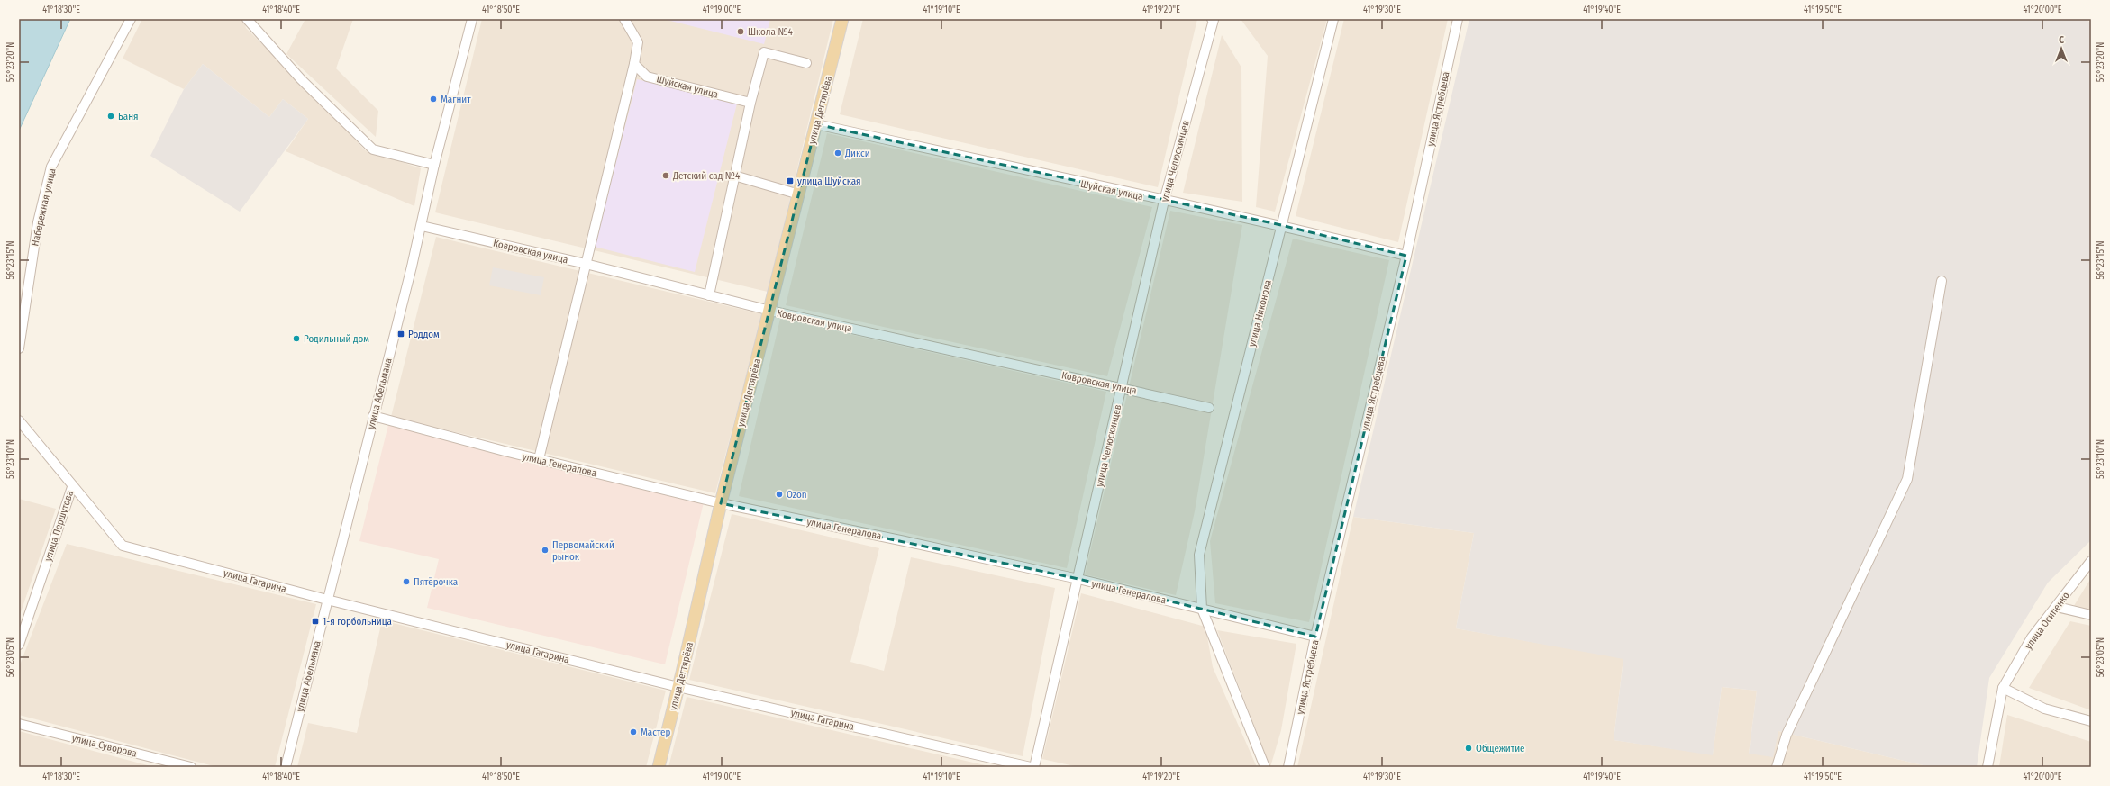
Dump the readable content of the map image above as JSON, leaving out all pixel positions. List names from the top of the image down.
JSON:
{
  "streets": {
    "main road": ["улица Дегтярёва"],
    "street": [
      "Шуйская улица",
      "улица Ястребцева",
      "улица Челюскинцев",
      "Набережная улица",
      "Ковровская улица",
      "улица Никонова",
      "улица Абельмана",
      "улица Генералова",
      "улица Першутова",
      "улица Гагарина",
      "улица Осипенко",
      "улица Суворова"
    ]
  },
  "crossings": [
    ["Шуйская улица", "улица Ястребцева"],
    ["Шуйская улица", "улица Дегтярёва"],
    ["Шуйская улица", "улица Челюскинцев"],
    ["Шуйская улица", "улица Никонова"],
    ["улица Ястребцева", "улица Генералова"],
    ["улица Дегтярёва", "Ковровская улица"],
    ["улица Дегтярёва", "улица Генералова"],
    ["улица Дегтярёва", "улица Гагарина"],
    ["улица Челюскинцев", "Ковровская улица"],
    ["улица Челюскинцев", "улица Генералова"],
    ["Ковровская улица", "улица Абельмана"],
    ["улица Никонова", "улица Генералова"],
    ["улица Абельмана", "улица Генералова"],
    ["улица Абельмана", "улица Гагарина"],
    ["улица Першутова", "улица Гагарина"]
  ],
  "places": {
    "other": [
      "Школа №4",
      "Магнит",
      "Баня",
      "Дикси",
      "Детский сад №4",
      "Родильный дом",
      "Ozon",
      "Первомайский рынок",
      "Пятёрочка",
      "Мастер",
      "Общежитие"
    ],
    "transit": ["улица Шуйская", "Роддом", "1-я горбольница"]
  },
  "north": "top",
  "coordinates": [
    "41°18'30\"E",
    "41°18'40\"E",
    "41°18'50\"E",
    "41°19'00\"E",
    "41°19'10\"E",
    "41°19'20\"E",
    "41°19'30\"E",
    "41°19'40\"E",
    "41°19'50\"E",
    "41°20'00\"E",
    "56°23'20\"N",
    "56°23'15\"N",
    "56°23'10\"N",
    "56°23'05\"N"
  ]
}
